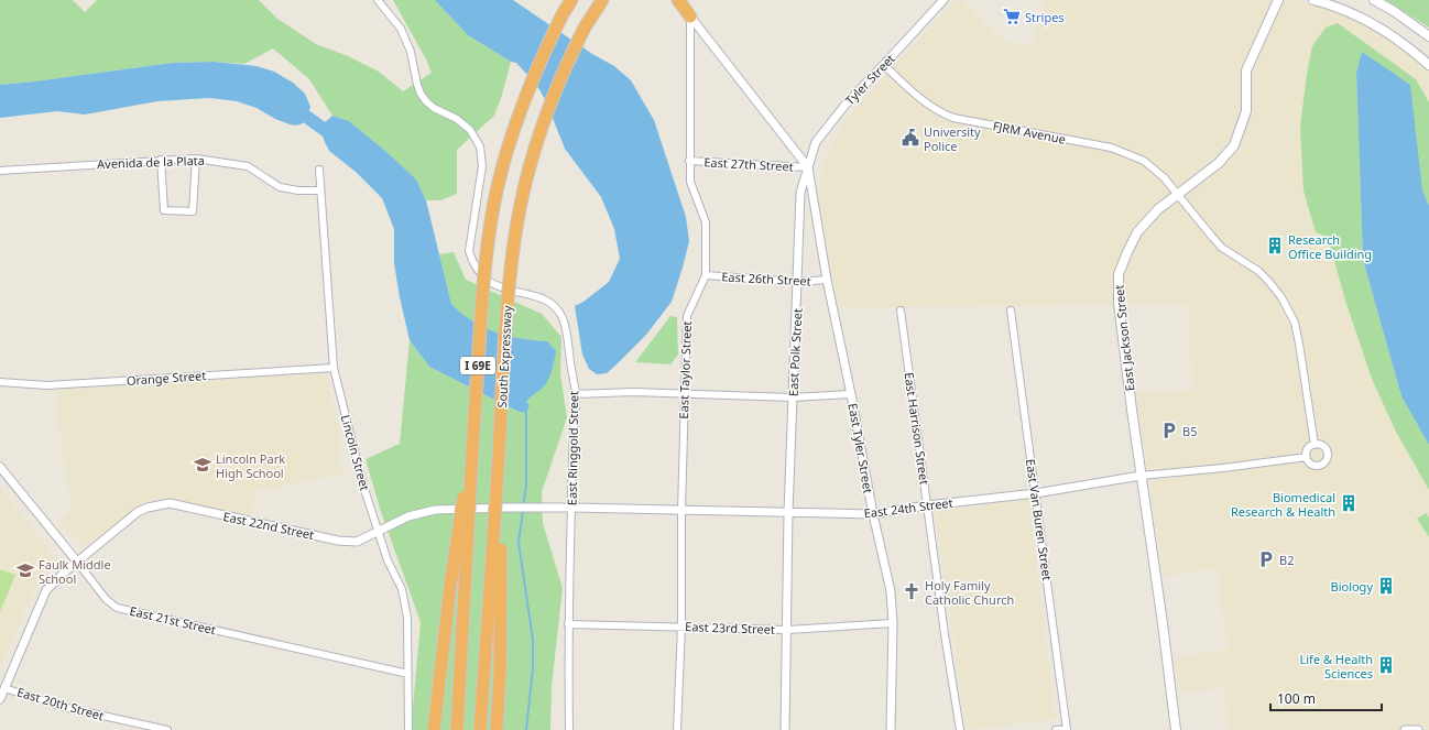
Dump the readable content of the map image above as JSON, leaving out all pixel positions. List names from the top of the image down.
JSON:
{
  "streets": {
    "highway": ["South Expressway", "I 69E"],
    "main road": ["East Jackson Street"],
    "street": [
      "Tyler Street",
      "FJRM Avenue",
      "Avenida de la Plata",
      "East 27th Street",
      "East 26th Street",
      "East Polk Street",
      "East Taylor Street",
      "Orange Street",
      "East Harrison Street",
      "East Ringgold Street",
      "East Tyler Street",
      "Lincoln Street",
      "East 24th Street",
      "East Van Buren Street",
      "East 22nd Street",
      "East 21st Street",
      "East 23rd Street",
      "East 20th Street"
    ]
  },
  "crossings": [
    ["Tyler Street", "FJRM Avenue"],
    ["Tyler Street", "East 27th Street"],
    ["Tyler Street", "East Polk Street"],
    ["Tyler Street", "East Tyler Street"],
    ["FJRM Avenue", "East Jackson Street"],
    ["FJRM Avenue", "East 24th Street"],
    ["Avenida de la Plata", "Lincoln Street"],
    ["East 27th Street", "East Polk Street"],
    ["East 27th Street", "East Taylor Street"],
    ["East 27th Street", "East Tyler Street"],
    ["East 26th Street", "East Polk Street"],
    ["East 26th Street", "East Taylor Street"],
    ["East 26th Street", "East Tyler Street"],
    ["East Jackson Street", "East 24th Street"],
    ["East Polk Street", "East Tyler Street"],
    ["East Polk Street", "East 24th Street"],
    ["East Polk Street", "East 23rd Street"],
    ["East Taylor Street", "East 24th Street"],
    ["East Taylor Street", "East 23rd Street"],
    ["Orange Street", "Lincoln Street"],
    ["East Harrison Street", "East 24th Street"],
    ["East Ringgold Street", "East 24th Street"],
    ["East Ringgold Street", "East 23rd Street"],
    ["East Tyler Street", "East 24th Street"],
    ["East Tyler Street", "East 23rd Street"],
    ["Lincoln Street", "East 22nd Street"],
    ["Lincoln Street", "East 21st Street"],
    ["East 24th Street", "East Van Buren Street"],
    ["East 24th Street", "East 22nd Street"],
    ["East 22nd Street", "East 21st Street"],
    ["East 22nd Street", "East 20th Street"]
  ],
  "places": {
    "supermarket": ["Stripes"],
    "public building": ["University Police"],
    "building": [
      "Research Office Building",
      "Biomedical Research & Health",
      "Biology",
      "Life & Health Sciences"
    ],
    "parking": ["B5", "B2"],
    "school or university": ["Lincoln Park High School", "Faulk Middle School"],
    "church": ["Holy Family Catholic Church"]
  },
  "scale_bar": "100 m"
}
